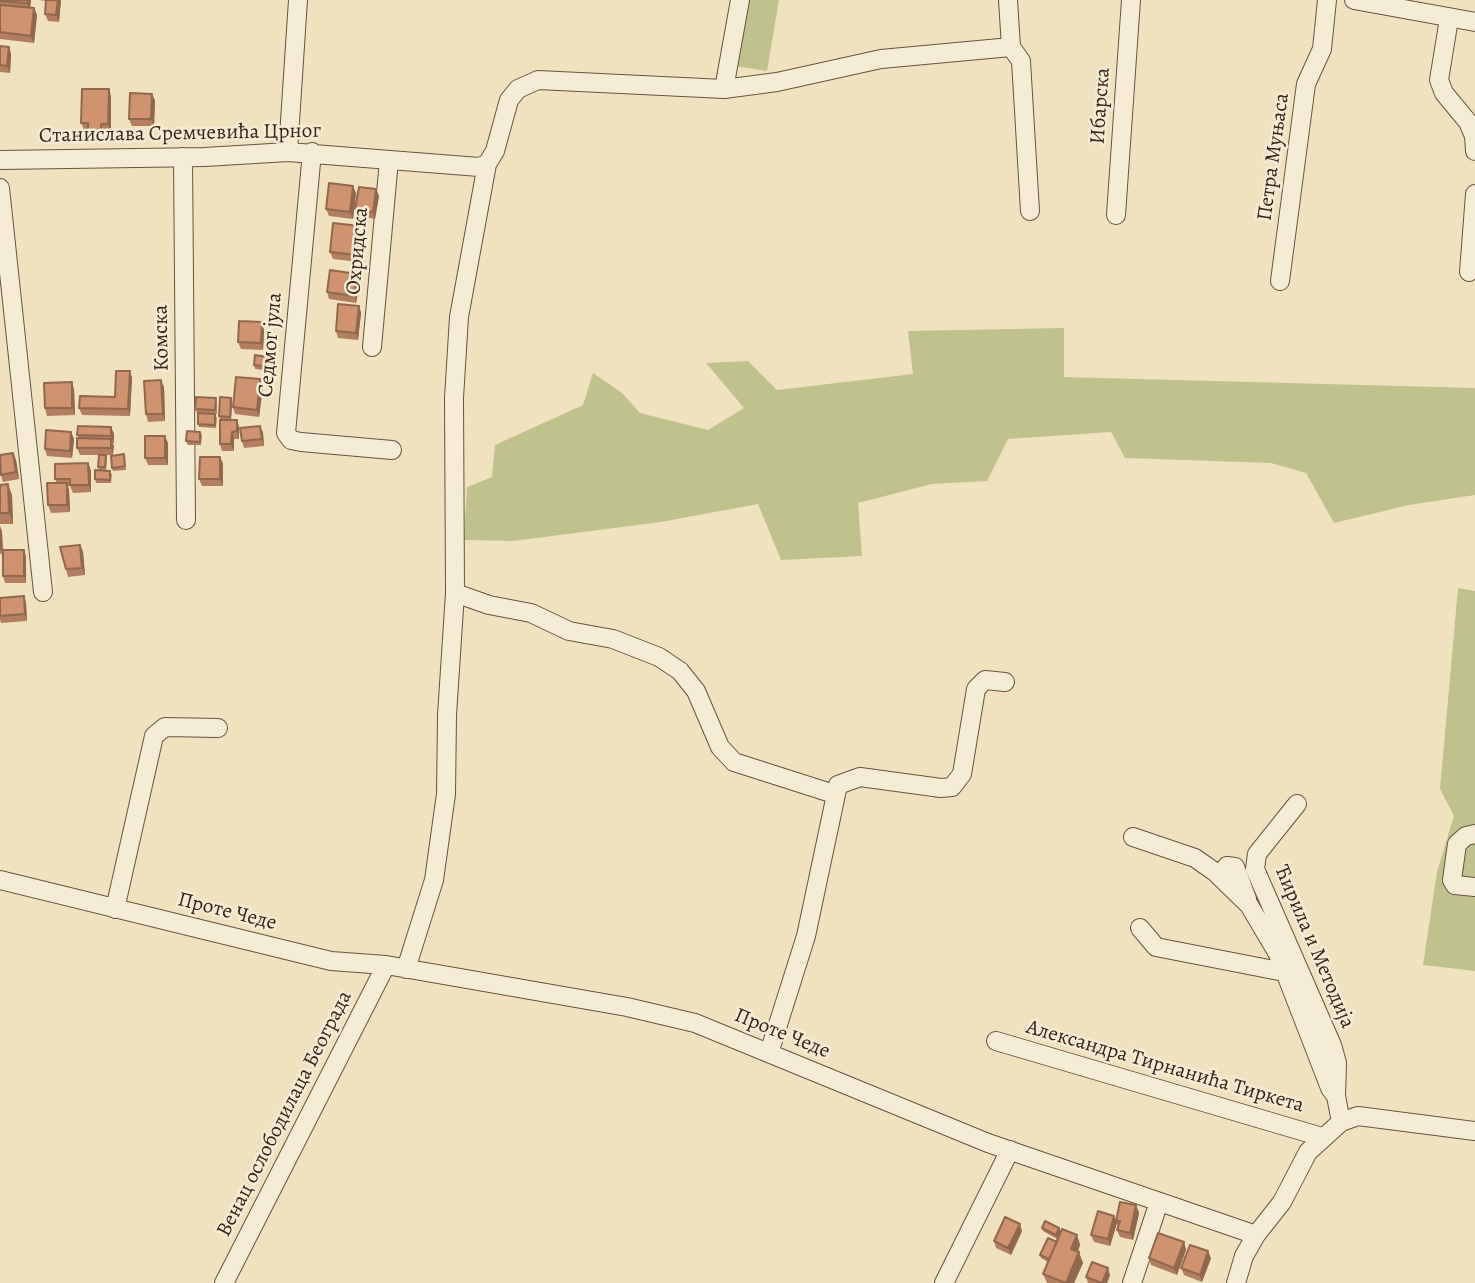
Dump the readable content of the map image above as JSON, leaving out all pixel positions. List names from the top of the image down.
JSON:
{
  "streets": {
    "street": [
      "Ибарска",
      "Станислава Сремчевића Црног",
      "Петра Муњаса",
      "Охридска",
      "Комска",
      "Седмог јула",
      "Проте Чеде",
      "Ћирила и Методија",
      "Александра Тирнанића Тиркета",
      "Венац ослободилаца Београда"
    ]
  },
  "crossings": [
    ["Станислава Сремчевића Црног", "Охридска"],
    ["Станислава Сремчевића Црног", "Комска"],
    ["Станислава Сремчевића Црног", "Седмог јула"],
    ["Проте Чеде", "Венац ослободилаца Београда"]
  ]
}
